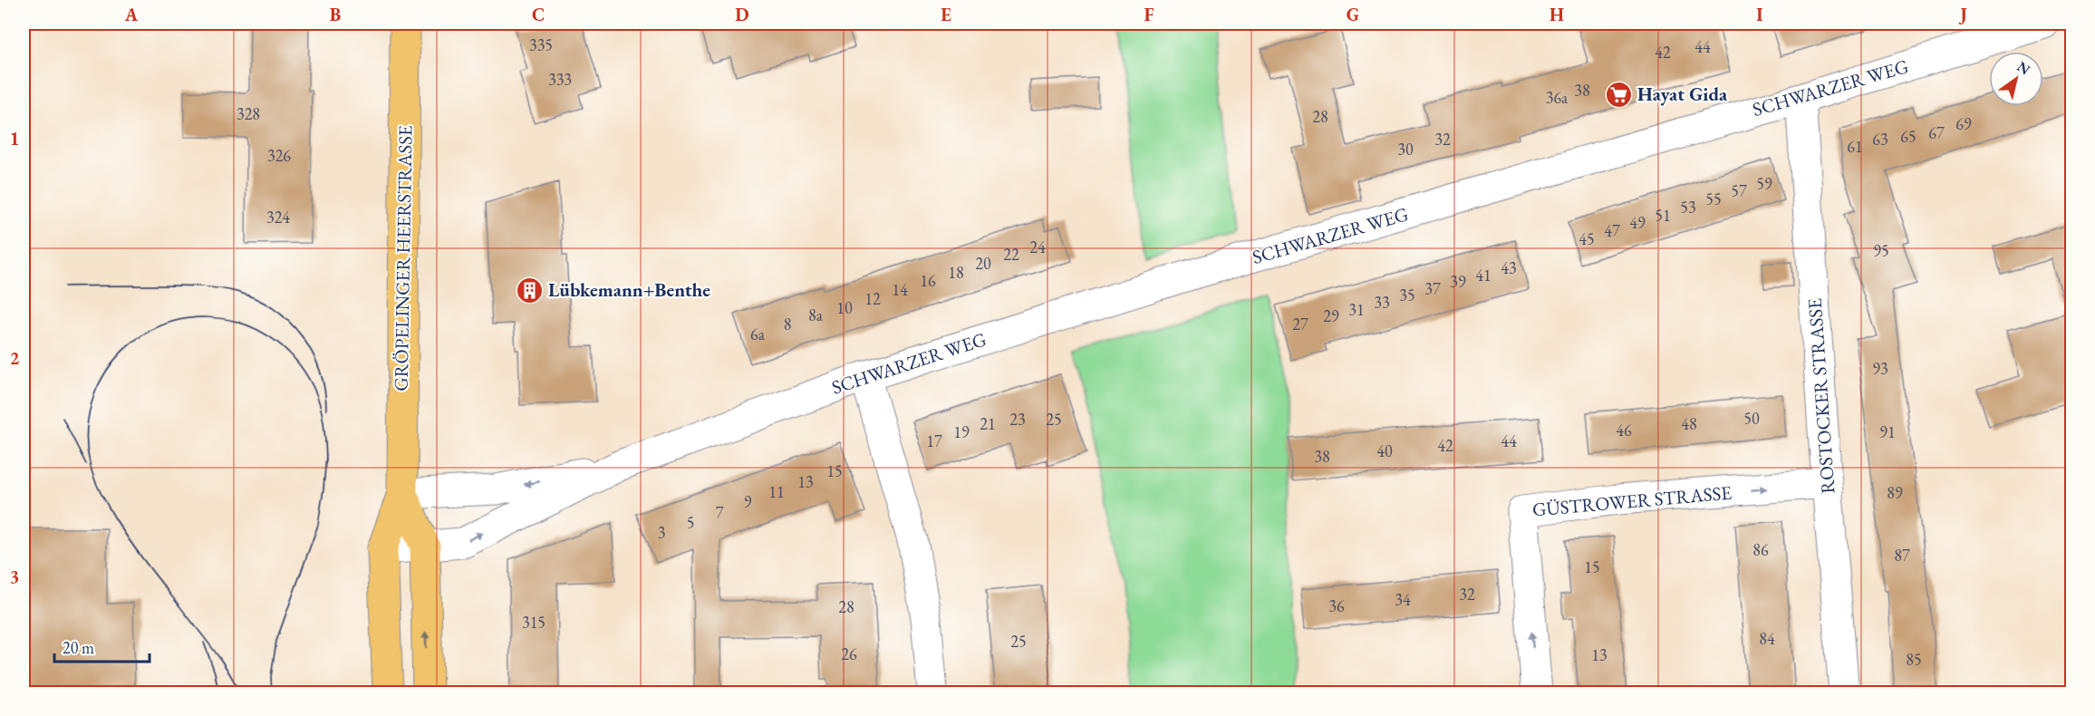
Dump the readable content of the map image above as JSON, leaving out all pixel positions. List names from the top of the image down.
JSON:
{
  "streets": {
    "main road": ["GRÖPELINGER HEERSTRASSE"],
    "street": ["SCHWARZER WEG", "ROSTOCKER STRASSE", "GÜSTROWER STRASSE"]
  },
  "crossings": [
    ["SCHWARZER WEG", "GRÖPELINGER HEERSTRASSE"],
    ["SCHWARZER WEG", "ROSTOCKER STRASSE"],
    ["ROSTOCKER STRASSE", "GÜSTROWER STRASSE"]
  ],
  "places": {
    "supermarket": ["Hayat Gida"],
    "building": ["Lübkemann+Benthe"]
  },
  "house_numbers": [
    "335",
    "44",
    "42",
    "333",
    "38",
    "36a",
    "328",
    "28",
    "69",
    "67",
    "65",
    "32",
    "63",
    "61",
    "30",
    "326",
    "59",
    "57",
    "55",
    "53",
    "51",
    "324",
    "49",
    "47",
    "45",
    "24",
    "95",
    "22",
    "20",
    "43",
    "18",
    "41",
    "16",
    "39",
    "37",
    "14",
    "35",
    "12",
    "33",
    "10",
    "31",
    "8a",
    "29",
    "8",
    "27",
    "6a",
    "93",
    "50",
    "23",
    "25",
    "21",
    "48",
    "46",
    "19",
    "91",
    "17",
    "44",
    "42",
    "40",
    "38",
    "15",
    "13",
    "11",
    "89",
    "9",
    "7",
    "5",
    "3",
    "86",
    "87",
    "15",
    "32",
    "34",
    "36",
    "28",
    "315",
    "84",
    "25",
    "26",
    "13",
    "85"
  ],
  "scale_bar": "20 m",
  "north": "top right",
  "grid": {
    "columns": [
      "A",
      "B",
      "C",
      "D",
      "E",
      "F",
      "G",
      "H",
      "I",
      "J"
    ],
    "rows": ["1", "2", "3"]
  }
}
